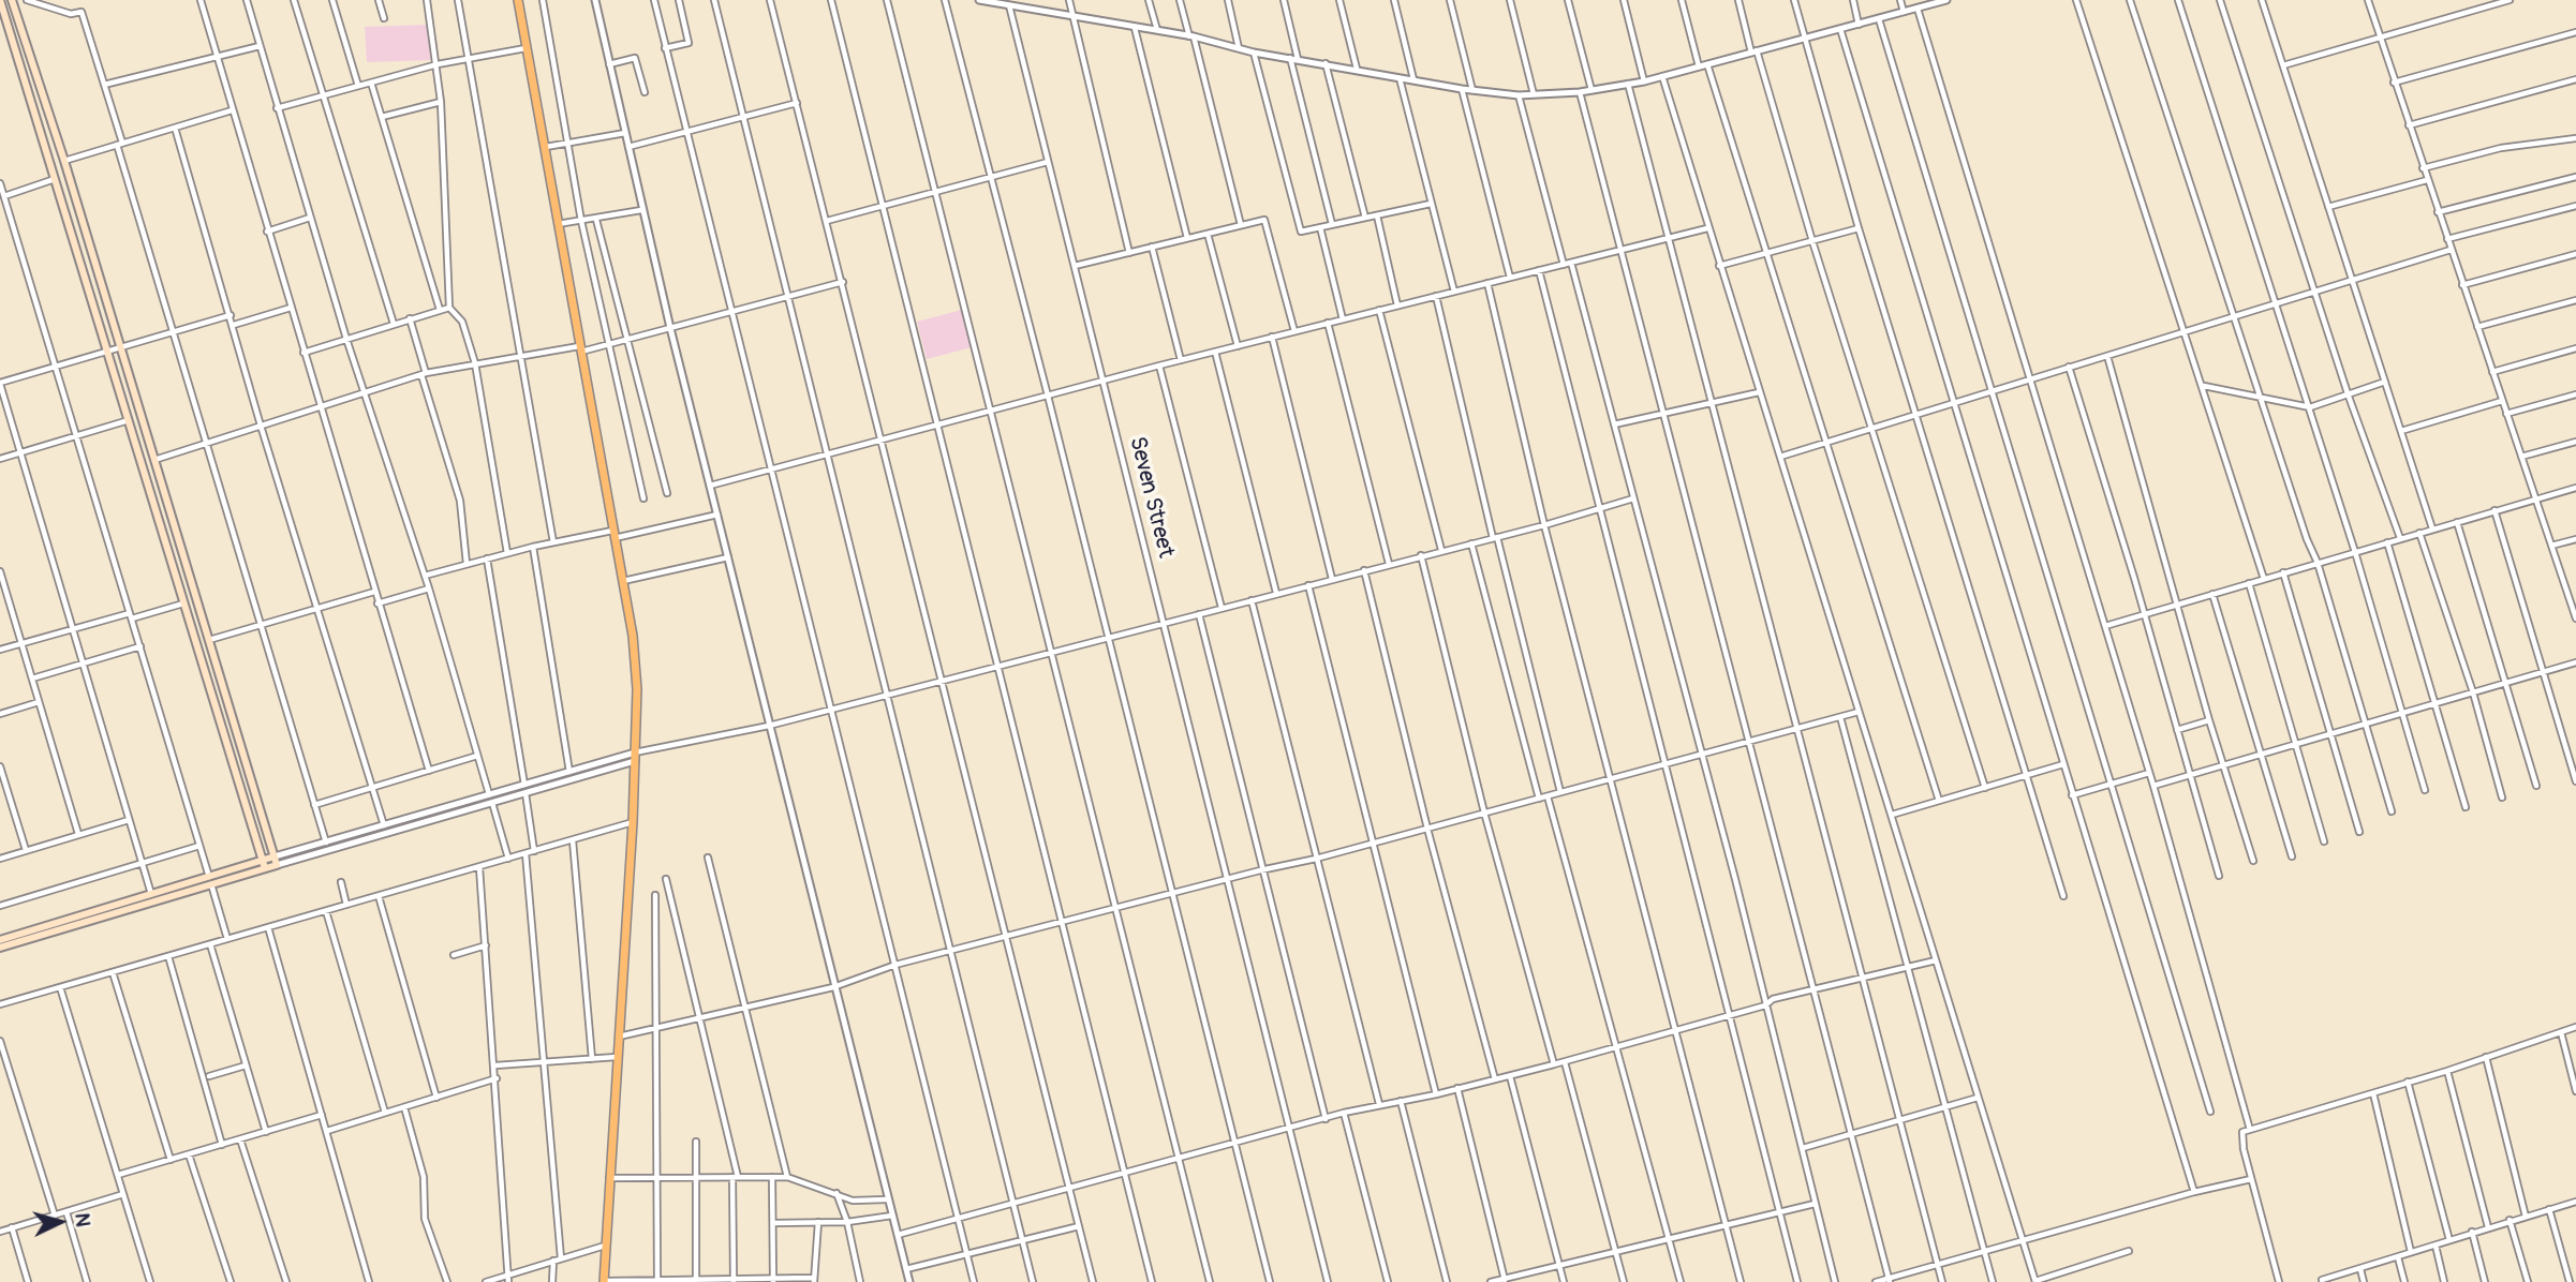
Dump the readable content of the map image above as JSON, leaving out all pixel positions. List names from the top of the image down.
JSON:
{
  "streets": {
    "street": ["Seven Street"]
  },
  "north": "right"
}
